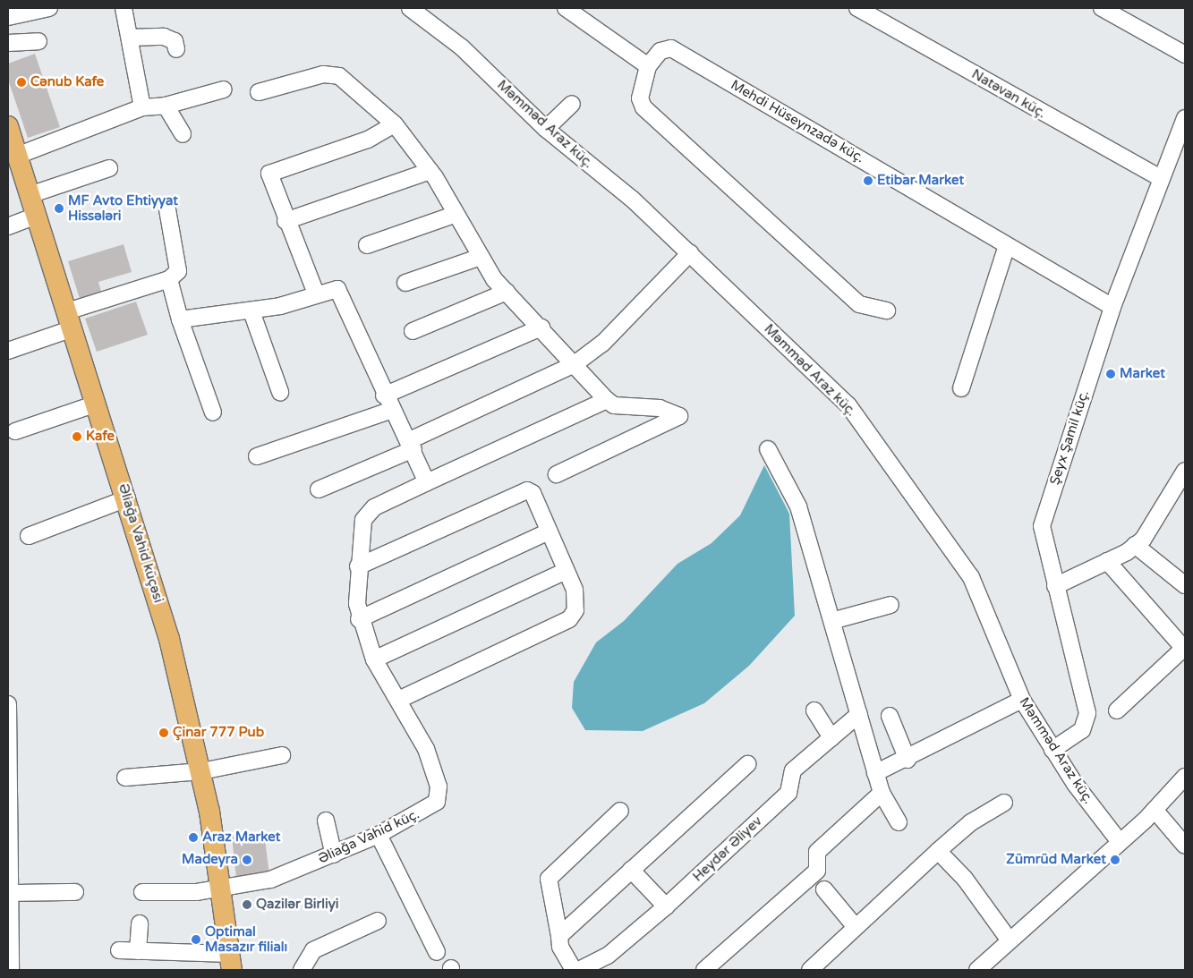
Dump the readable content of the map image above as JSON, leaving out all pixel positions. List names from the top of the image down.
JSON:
{
  "streets": {
    "main road": ["Əliağa Vahid küçəsi"],
    "street": [
      "Natəvan küç.",
      "Mehdi Hüseynzadə küç.",
      "Məmməd Araz küç.",
      "Şeyx Şamil küç.",
      "Əliağa Vahid küç.",
      "Heydər Əliyev"
    ]
  },
  "crossings": [
    ["Natəvan küç.", "Şeyx Şamil küç."],
    ["Mehdi Hüseynzadə küç.", "Şeyx Şamil küç."],
    ["Məmməd Araz küç.", "Şeyx Şamil küç."],
    ["Əliağa Vahid küçəsi", "Əliağa Vahid küç."]
  ],
  "places": [
    "Cənub Kafe",
    "Etibar Market",
    "MF Avto Ehtiyyat Hissələri",
    "Market",
    "Kafe",
    "Çinar 777 Pub",
    "Araz Market",
    "Madeyra",
    "Zümrüd Market",
    "Qazilər Birliyi",
    "Optimal Masazır filialı"
  ]
}
